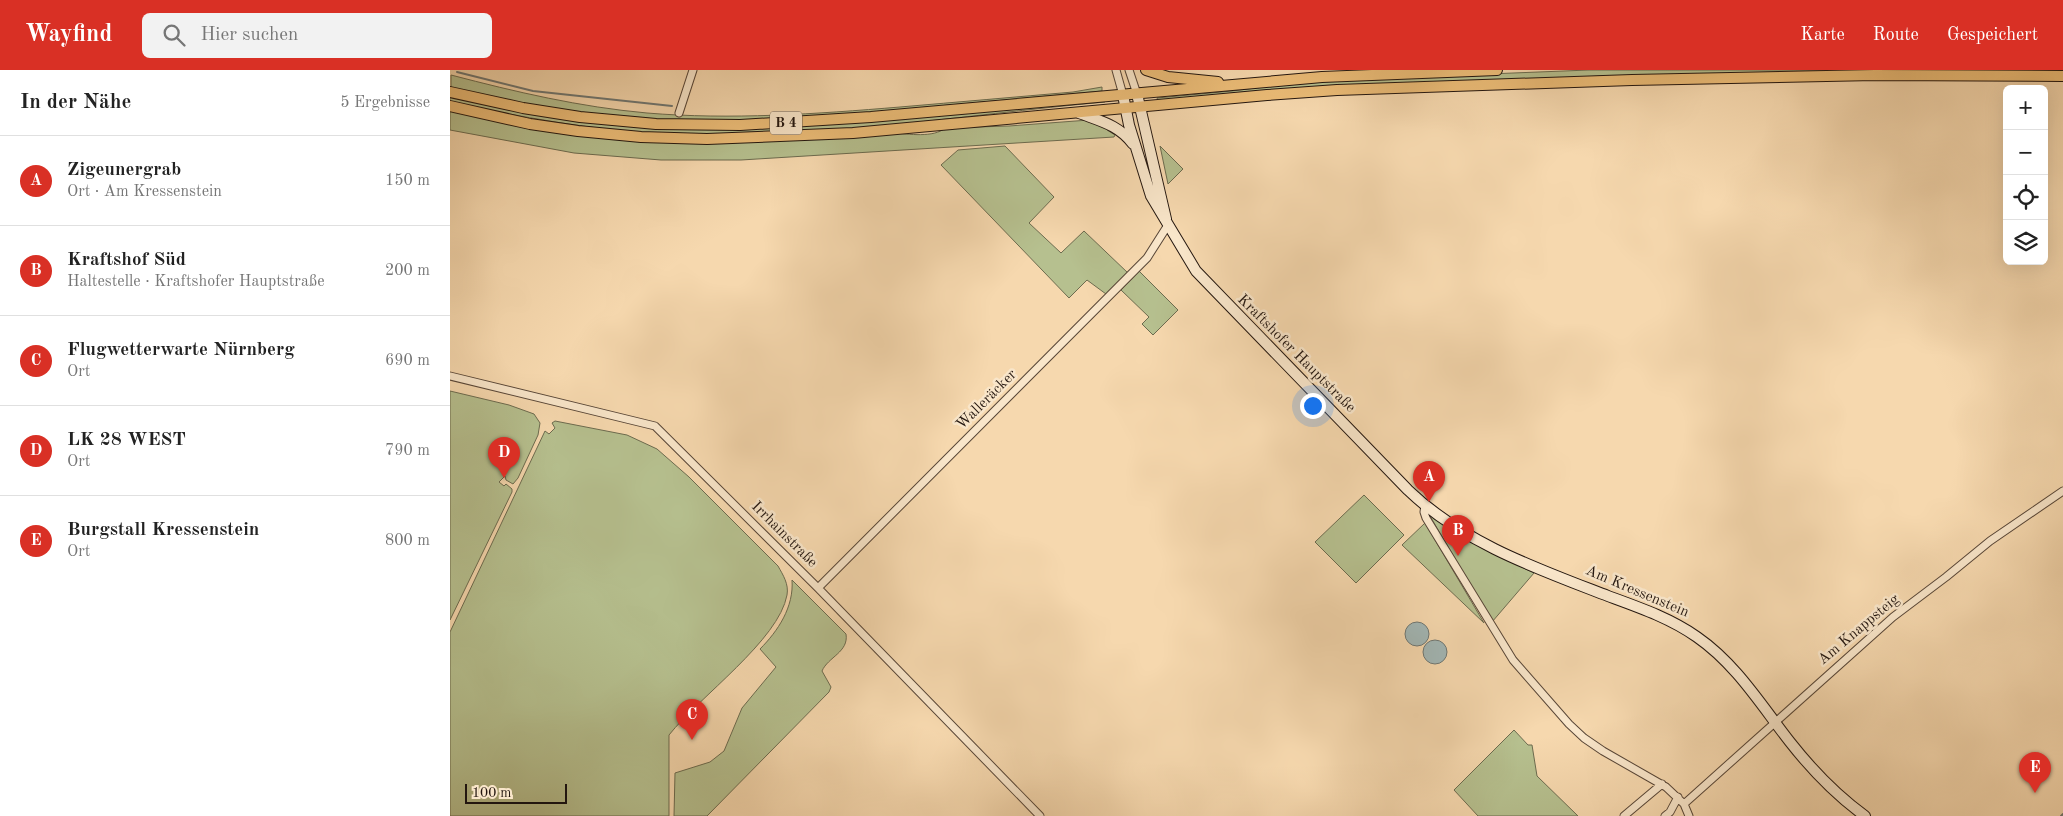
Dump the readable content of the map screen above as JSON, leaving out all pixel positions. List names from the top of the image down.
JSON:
{
  "streets": {
    "main road": ["B 4"],
    "street": [
      "Kraftshofer Hauptstraße",
      "Walleräcker",
      "Irrhainstraße",
      "Am Kressenstein",
      "Am Knappsteig"
    ]
  },
  "crossings": [
    ["B 4", "Kraftshofer Hauptstraße"],
    ["Kraftshofer Hauptstraße", "Walleräcker"],
    ["Kraftshofer Hauptstraße", "Am Kressenstein"],
    ["Walleräcker", "Irrhainstraße"],
    ["Am Kressenstein", "Am Knappsteig"]
  ],
  "scale_bar": "100 m",
  "page": {
    "header": "Wayfind",
    "search": "Hier suchen",
    "nav": ["Karte", "Route", "Gespeichert"],
    "heading": ["In der Nähe", "5 Ergebnisse"],
    "map_buttons": ["+", "−"],
    "list": [
      {
        "mark": "A",
        "name": "Zigeunergrab",
        "note": "Ort · Am Kressenstein",
        "value": "150 m"
      },
      {
        "mark": "B",
        "name": "Kraftshof Süd",
        "note": "Haltestelle · Kraftshofer Hauptstraße",
        "value": "200 m"
      },
      {
        "mark": "C",
        "name": "Flugwetterwarte Nürnberg",
        "note": "Ort",
        "value": "690 m"
      },
      {
        "mark": "D",
        "name": "LK 28 WEST",
        "note": "Ort",
        "value": "790 m"
      },
      {
        "mark": "E",
        "name": "Burgstall Kressenstein",
        "note": "Ort",
        "value": "800 m"
      }
    ],
    "pins": [
      "D",
      "A",
      "B",
      "C",
      "E"
    ],
    "scale": "100 m"
  }
}
